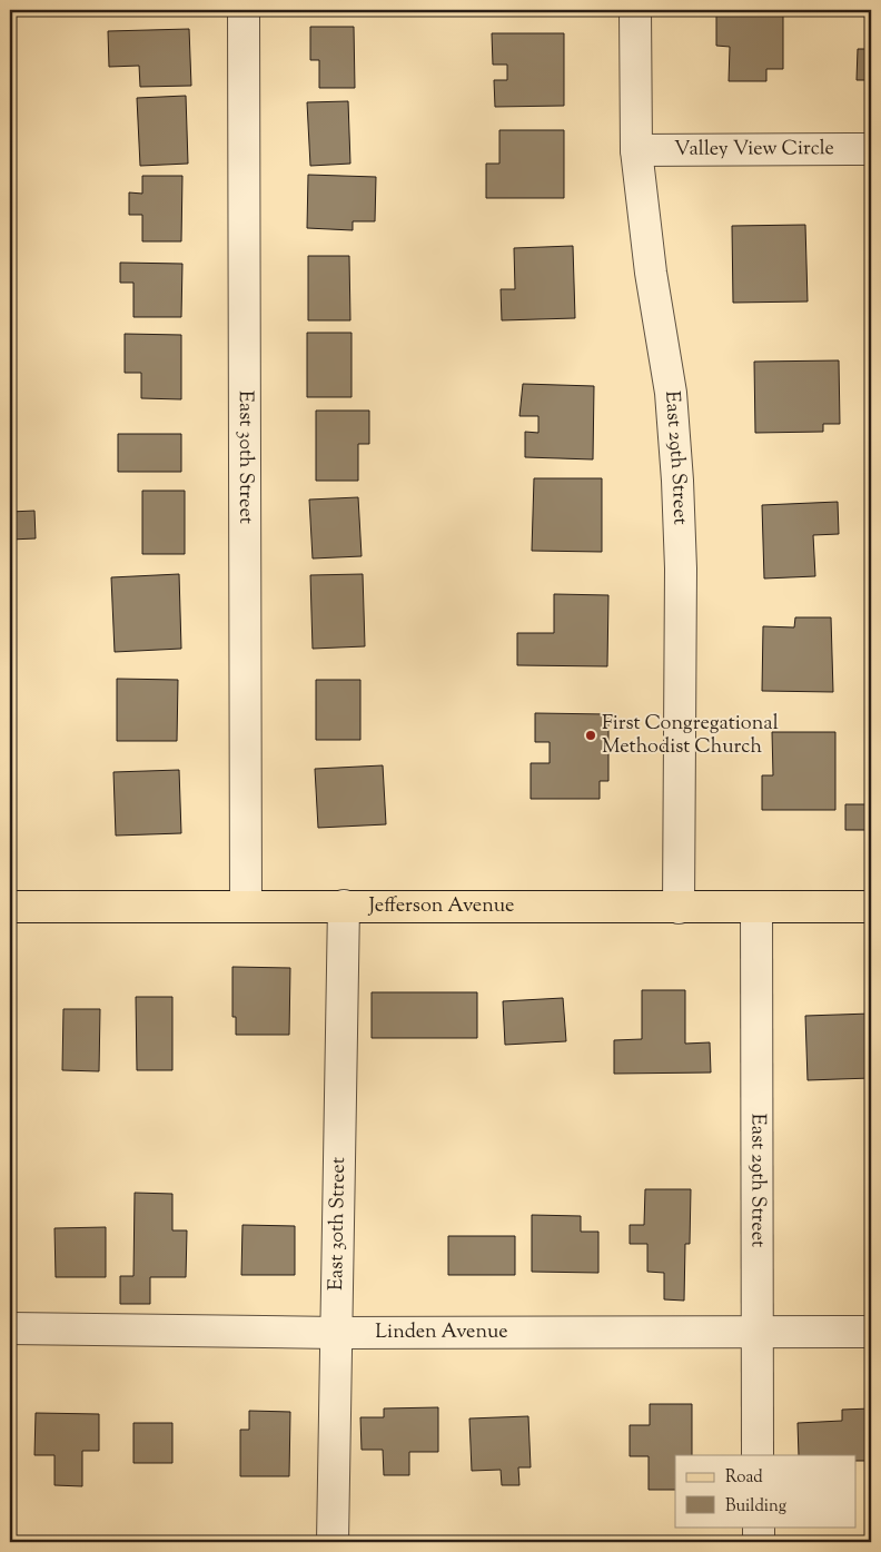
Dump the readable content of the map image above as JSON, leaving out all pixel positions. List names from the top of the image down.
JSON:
{
  "streets": {
    "main road": ["Jefferson Avenue"],
    "street": [
      "Valley View Circle",
      "East 30th Street",
      "East 29th Street",
      "Linden Avenue"
    ]
  },
  "crossings": [
    ["Valley View Circle", "East 29th Street"],
    ["East 30th Street", "Jefferson Avenue"],
    ["East 30th Street", "Linden Avenue"],
    ["East 29th Street", "Jefferson Avenue"],
    ["East 29th Street", "Linden Avenue"]
  ],
  "places": ["First Congregational Methodist Church"],
  "legend": ["Road", "Building"]
}
